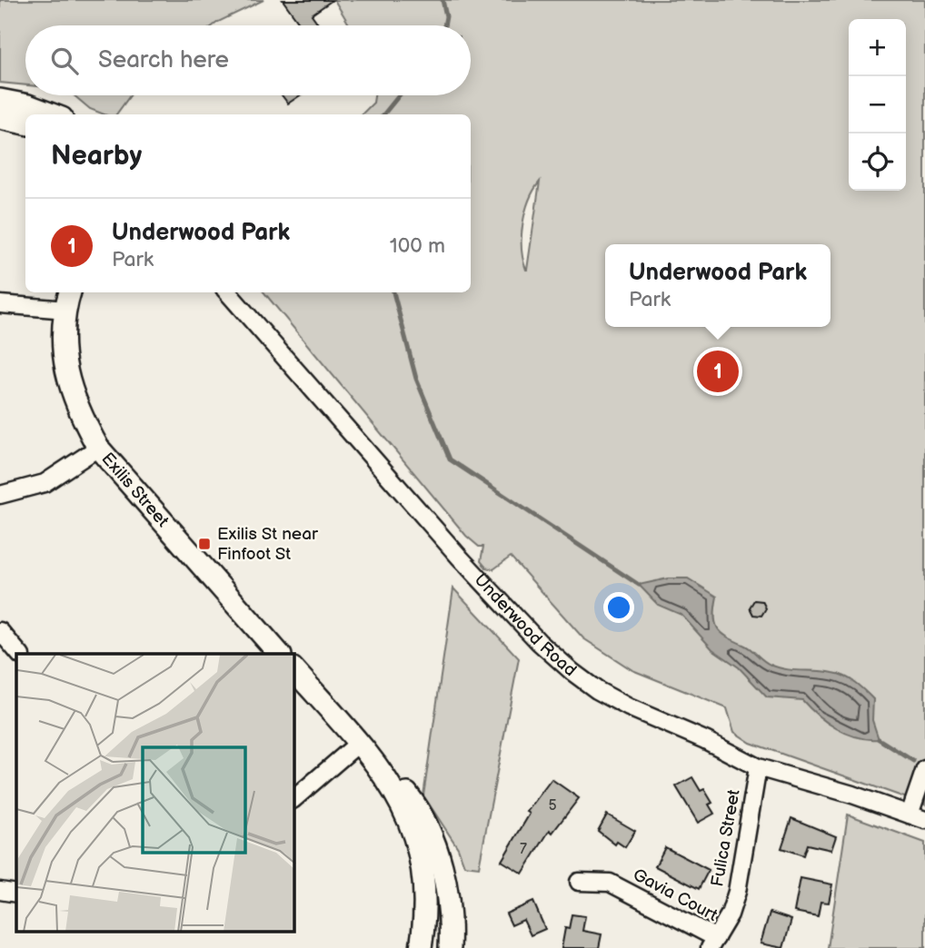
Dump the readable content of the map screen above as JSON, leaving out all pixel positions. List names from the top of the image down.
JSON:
{
  "streets": {
    "street": [
      "Exilis Street",
      "Underwood Road",
      "Fulica Street",
      "Gavia Court"
    ]
  },
  "crossings": [
    ["Underwood Road", "Fulica Street"],
    ["Fulica Street", "Gavia Court"]
  ],
  "places": {
    "transit": ["Exilis St near Finfoot St"]
  },
  "house_numbers": ["5", "7"],
  "page": {
    "map_buttons": ["+", "−"],
    "search": "Search here",
    "heading": "Nearby",
    "list": [
      {
        "mark": "1",
        "name": "Underwood Park",
        "note": "Park",
        "value": "100 m"
      }
    ],
    "popup": ["Underwood Park", "Park"],
    "pins": "1"
  }
}
